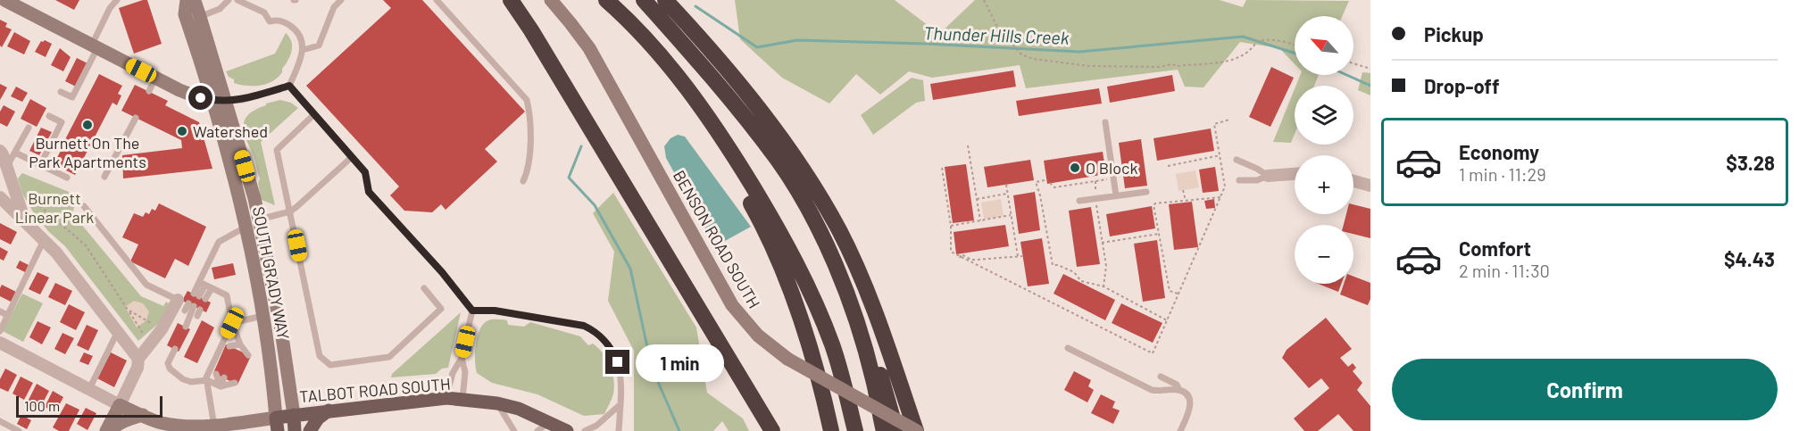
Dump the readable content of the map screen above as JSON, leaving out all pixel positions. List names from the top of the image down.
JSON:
{
  "streets": {
    "main road": ["SOUTH GRADY WAY", "TALBOT ROAD SOUTH"],
    "street": ["BENSON ROAD SOUTH"]
  },
  "crossings": [
    ["SOUTH GRADY WAY", "TALBOT ROAD SOUTH"]
  ],
  "water": ["Thunder Hills Creek"],
  "parks": ["Burnett Linear Park"],
  "places": ["Burnett On The Park Apartments", "Watershed", "O Block"],
  "scale_bar": "100 m",
  "north": "top left",
  "page": {
    "banner": ["Pickup", "Drop-off"],
    "map_buttons": ["+", "−"],
    "list": [
      {
        "name": "Economy",
        "note": "1 min · 11:29",
        "value": "$3.28"
      },
      {
        "name": "Comfort",
        "note": "2 min · 11:30",
        "value": "$4.43"
      }
    ],
    "bubble": "1 min",
    "buttons": "Confirm",
    "scale": "100 m"
  }
}
